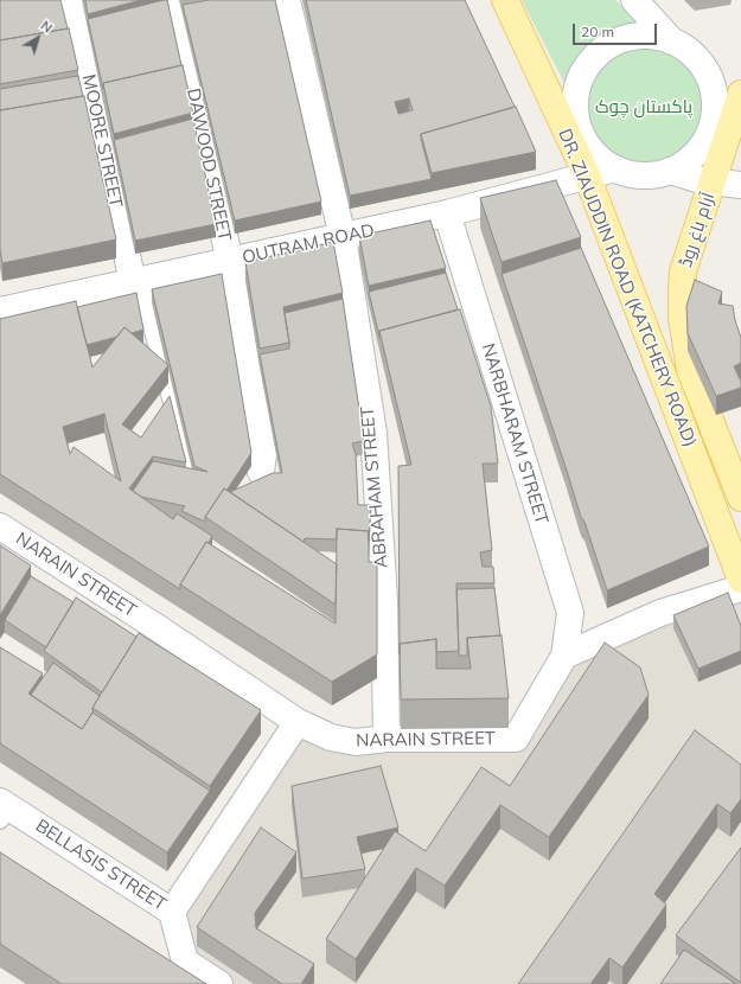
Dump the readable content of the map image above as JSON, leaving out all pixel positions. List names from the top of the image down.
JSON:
{
  "streets": {
    "main road": ["آرام باغ روڈ", "DR. ZIAUDDIN ROAD (KATCHERY ROAD)"],
    "street": [
      "MOORE STREET",
      "DAWOOD STREET",
      "OUTRAM ROAD",
      "NARBHARAM STREET",
      "ABRAHAM STREET",
      "NARAIN STREET",
      "BELLASIS STREET"
    ]
  },
  "crossings": [
    ["MOORE STREET", "OUTRAM ROAD"],
    ["DAWOOD STREET", "OUTRAM ROAD"],
    ["آرام باغ روڈ", "DR. ZIAUDDIN ROAD (KATCHERY ROAD)"],
    ["OUTRAM ROAD", "DR. ZIAUDDIN ROAD (KATCHERY ROAD)"],
    ["OUTRAM ROAD", "NARBHARAM STREET"],
    ["OUTRAM ROAD", "ABRAHAM STREET"],
    ["NARBHARAM STREET", "NARAIN STREET"],
    ["ABRAHAM STREET", "NARAIN STREET"]
  ],
  "parks": ["پاکستان چوک"],
  "scale_bar": "20 m",
  "north": "top right"
}
